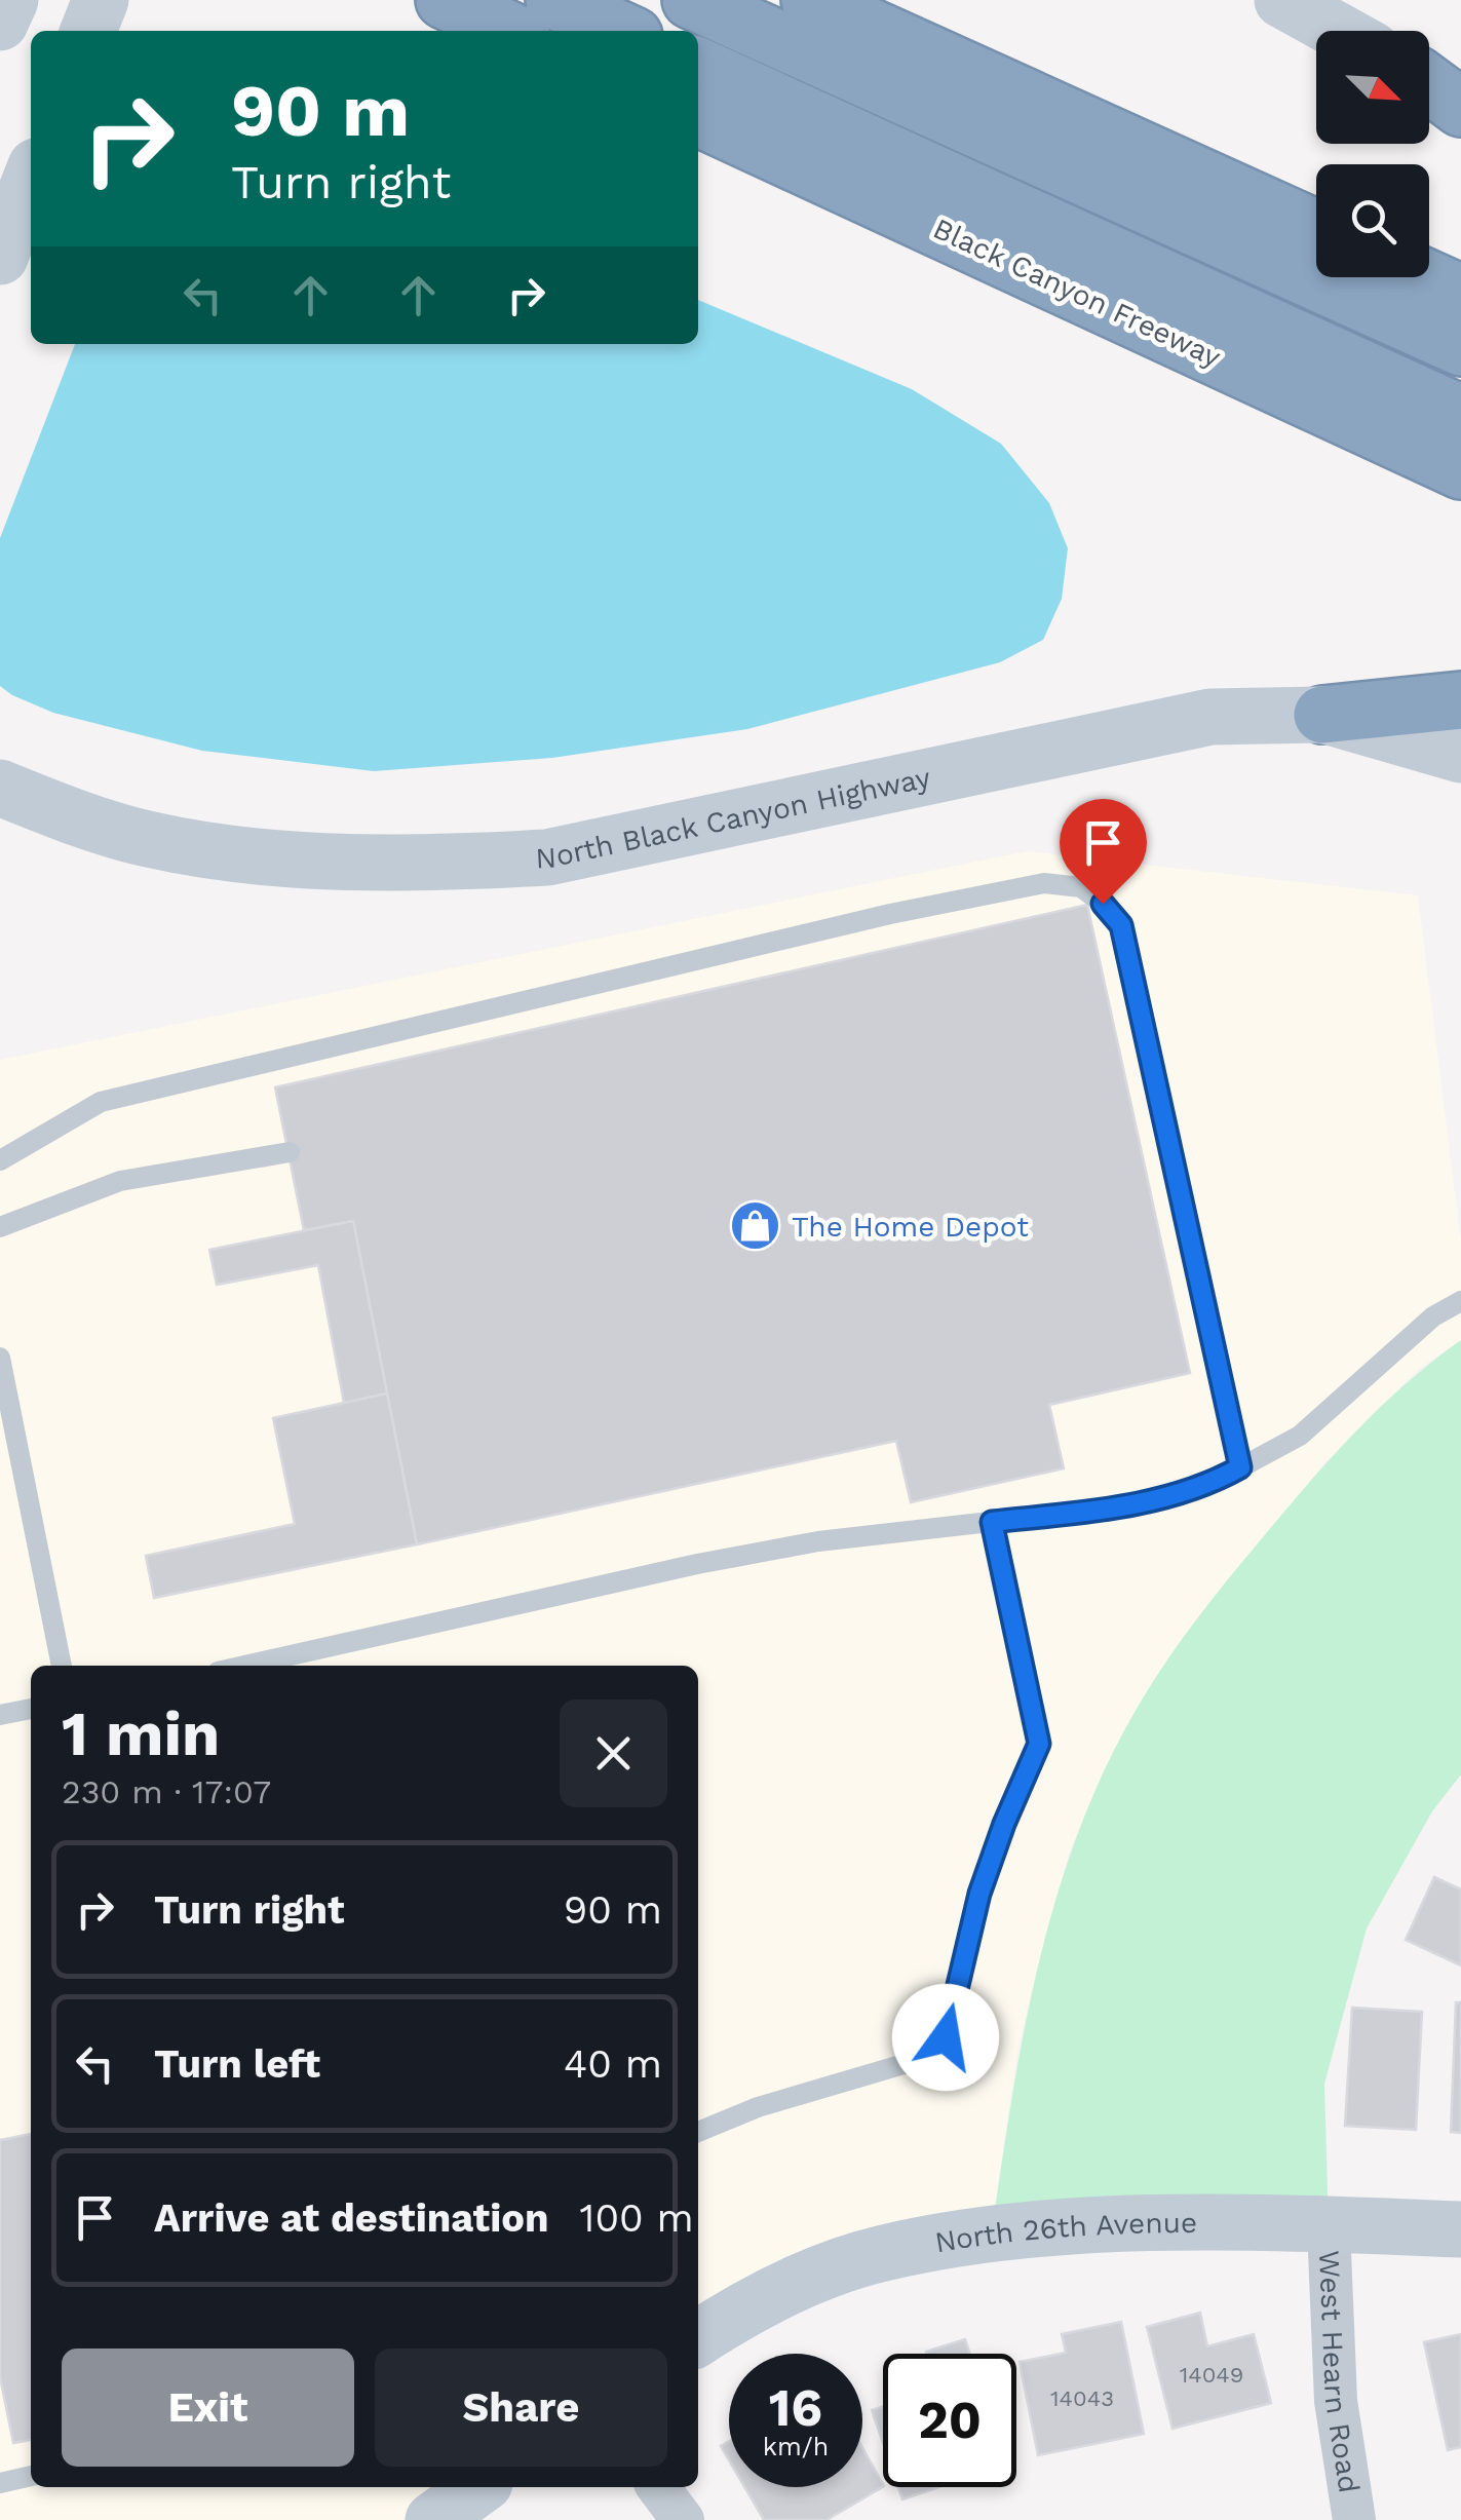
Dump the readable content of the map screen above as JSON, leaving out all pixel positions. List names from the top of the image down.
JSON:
{
  "streets": {
    "highway": ["Black Canyon Freeway"],
    "main road": ["North Black Canyon Highway", "North 26th Avenue"],
    "street": ["West Hearn Road"]
  },
  "crossings": [
    ["North 26th Avenue", "West Hearn Road"]
  ],
  "places": {
    "shop": ["The Home Depot"]
  },
  "house_numbers": ["14049", "14043"],
  "north": "bottom right",
  "page": {
    "turn": ["90 m", "Turn right"],
    "heading": ["1 min", "230 m · 17:07"],
    "list": [
      {
        "name": "Turn right",
        "value": "90 m"
      },
      {
        "name": "Turn left",
        "value": "40 m"
      },
      {
        "name": "Arrive at destination",
        "value": "100 m"
      }
    ],
    "buttons": ["Exit", "Share"],
    "speed": "16 km/h",
    "limit": "20"
  }
}
